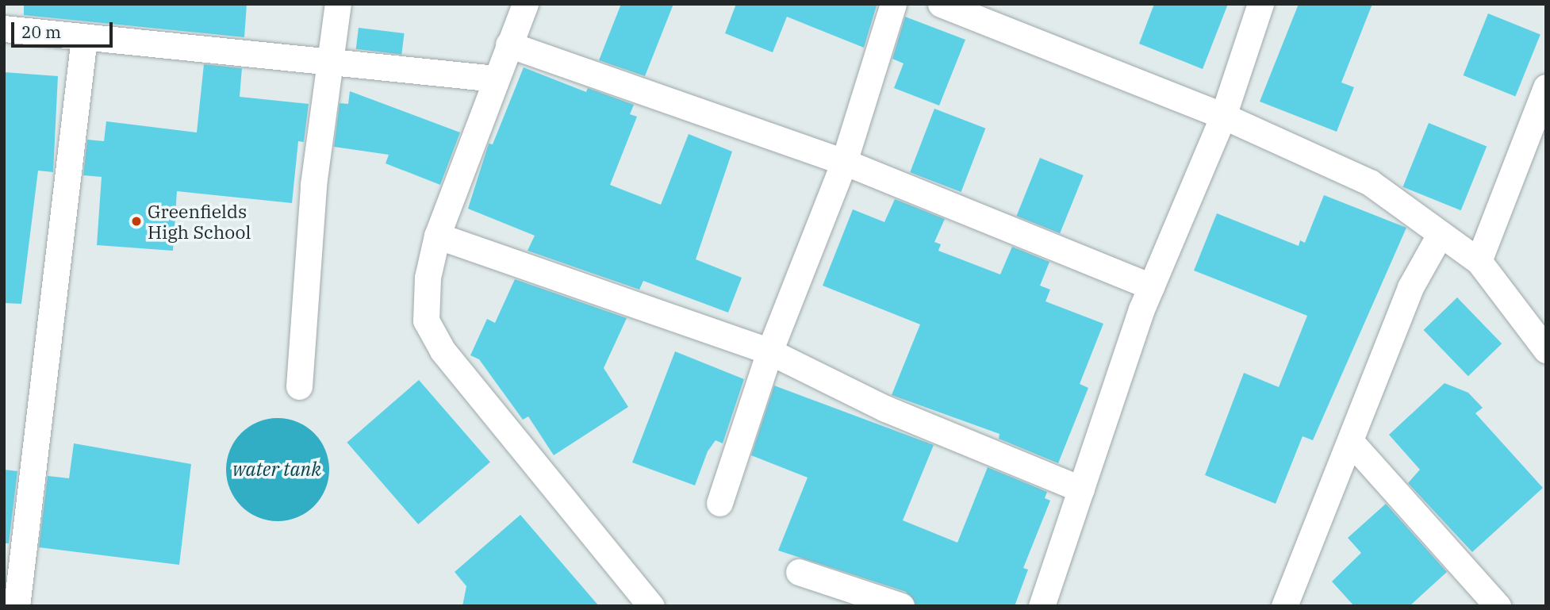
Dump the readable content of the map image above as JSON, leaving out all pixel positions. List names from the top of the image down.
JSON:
{
  "water": ["water tank"],
  "places": ["Greenfields High School"],
  "scale_bar": "20 m"
}
